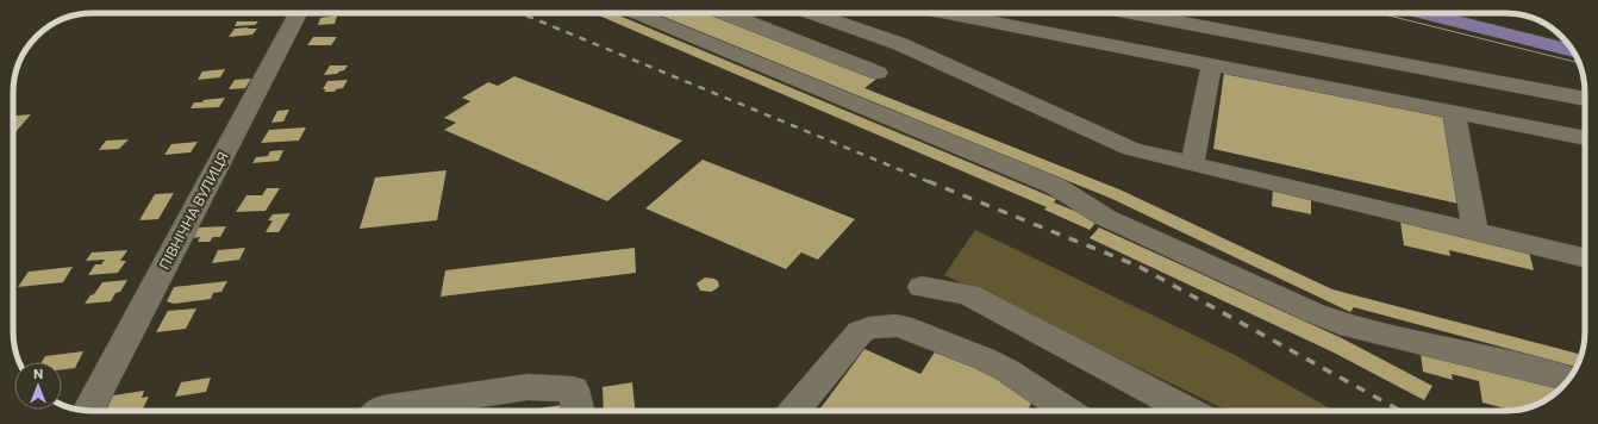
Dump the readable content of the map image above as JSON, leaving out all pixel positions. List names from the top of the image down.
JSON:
{
  "streets": {
    "street": ["ПІВНІЧНА ВУЛИЦЯ"]
  },
  "north": "top"
}
